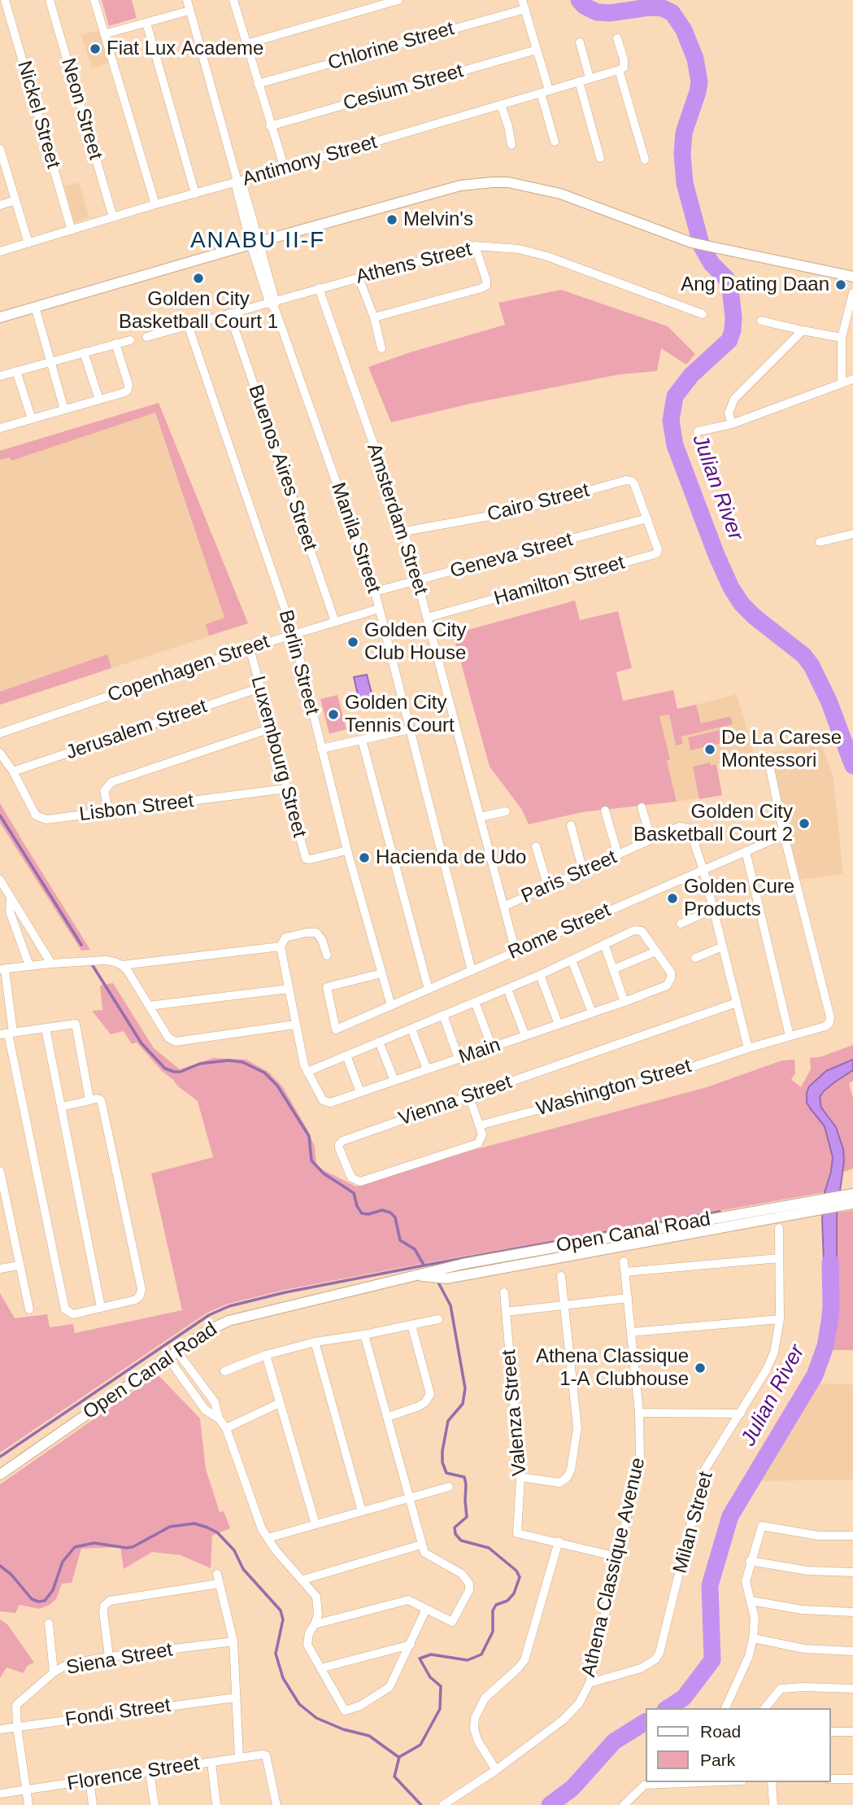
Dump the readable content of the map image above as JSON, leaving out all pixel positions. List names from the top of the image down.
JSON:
{
  "streets": {
    "main road": ["Open Canal Road"],
    "street": [
      "Chlorine Street",
      "Cesium Street",
      "Neon Street",
      "Nickel Street",
      "Antimony Street",
      "Athens Street",
      "Buenos Aires Street",
      "Cairo Street",
      "Amsterdam Street",
      "Manila Street",
      "Geneva Street",
      "Hamilton Street",
      "Berlin Street",
      "Copenhagen Street",
      "Jerusalem Street",
      "Luxembourg Street",
      "Lisbon Street",
      "Paris Street",
      "Rome Street",
      "Main",
      "Washington Street",
      "Vienna Street",
      "Valenza Street",
      "Milan Street",
      "Athena Classique Avenue",
      "Siena Street",
      "Fondi Street",
      "Florence Street"
    ]
  },
  "crossings": [
    ["Neon Street", "Antimony Street"],
    ["Nickel Street", "Antimony Street"],
    ["Antimony Street", "Manila Street"],
    ["Athens Street", "Buenos Aires Street"],
    ["Athens Street", "Amsterdam Street"],
    ["Athens Street", "Manila Street"],
    ["Athens Street", "Berlin Street"],
    ["Buenos Aires Street", "Copenhagen Street"],
    ["Cairo Street", "Amsterdam Street"],
    ["Cairo Street", "Geneva Street"],
    ["Cairo Street", "Hamilton Street"],
    ["Amsterdam Street", "Geneva Street"],
    ["Amsterdam Street", "Hamilton Street"],
    ["Amsterdam Street", "Paris Street"],
    ["Amsterdam Street", "Rome Street"],
    ["Manila Street", "Geneva Street"],
    ["Manila Street", "Copenhagen Street"],
    ["Manila Street", "Rome Street"],
    ["Geneva Street", "Hamilton Street"],
    ["Berlin Street", "Copenhagen Street"],
    ["Berlin Street", "Luxembourg Street"],
    ["Berlin Street", "Rome Street"],
    ["Copenhagen Street", "Luxembourg Street"],
    ["Jerusalem Street", "Luxembourg Street"],
    ["Jerusalem Street", "Lisbon Street"],
    ["Luxembourg Street", "Lisbon Street"],
    ["Paris Street", "Rome Street"],
    ["Rome Street", "Washington Street"],
    ["Washington Street", "Vienna Street"],
    ["Milan Street", "Athena Classique Avenue"],
    ["Siena Street", "Fondi Street"],
    ["Siena Street", "Florence Street"]
  ],
  "districts": ["ANABU II-F"],
  "water": ["Julian River"],
  "places": [
    "Fiat Lux Academe",
    "Melvin's",
    "Golden City Basketball Court 1",
    "Ang Dating Daan",
    "Golden City Club House",
    "Golden City Tennis Court",
    "De La Carese Montessori",
    "Golden City Basketball Court 2",
    "Hacienda de Udo",
    "Golden Cure Products",
    "Athena Classique 1-A Clubhouse"
  ],
  "legend": ["Road", "Park"]
}
